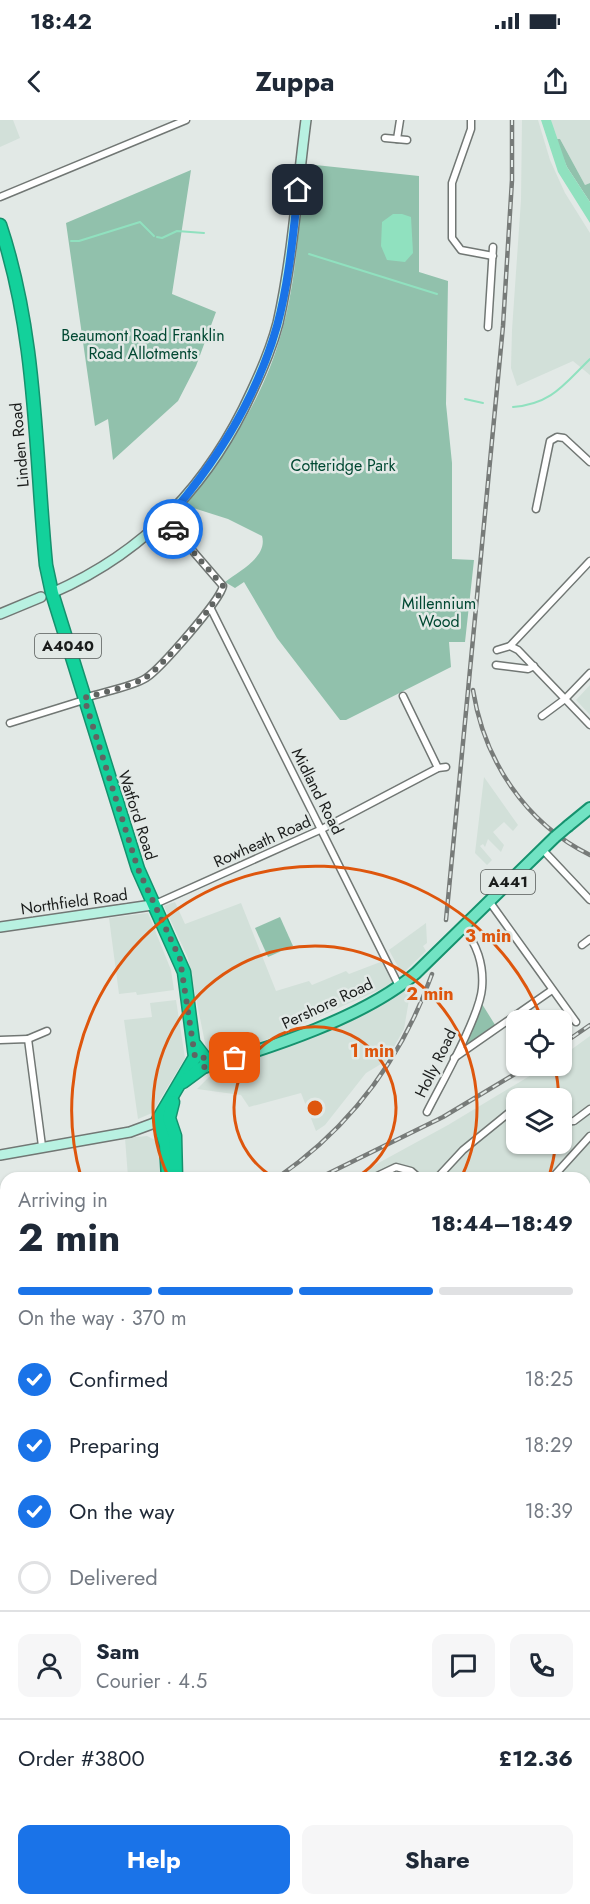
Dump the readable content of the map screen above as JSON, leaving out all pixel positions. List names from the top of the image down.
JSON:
{
  "streets": {
    "highway": ["Linden Road", "A4040", "Watford Road"],
    "main road": ["A441", "Pershore Road"],
    "street": [
      "Midland Road",
      "Rowheath Road",
      "Northfield Road",
      "Holly Road"
    ]
  },
  "crossings": [
    ["Linden Road", "Watford Road"],
    ["Midland Road", "Rowheath Road"],
    ["Midland Road", "Pershore Road"],
    ["Watford Road", "Rowheath Road"],
    ["Watford Road", "Northfield Road"],
    ["Watford Road", "Pershore Road"],
    ["Rowheath Road", "Northfield Road"],
    ["Pershore Road", "Holly Road"]
  ],
  "parks": ["Beaumont Road Franklin Road Allotments", "Cotteridge Park", "Millennium Wood"],
  "page": {
    "status": "18:42",
    "header": "Zuppa",
    "heading": ["2 min", "Arriving in", "18:44–18:49"],
    "panel": [
      "Sam",
      "Courier · 4.5",
      "Order #3800",
      "£12.36"
    ],
    "bar": "On the way · 370 m",
    "list": [
      ["Confirmed", "18:25"],
      ["Preparing", "18:29"],
      ["On the way", "18:39"],
      "Delivered"
    ],
    "buttons": ["Help", "Share"]
  },
  "rings": ["3 min", "2 min", "1 min"]
}
